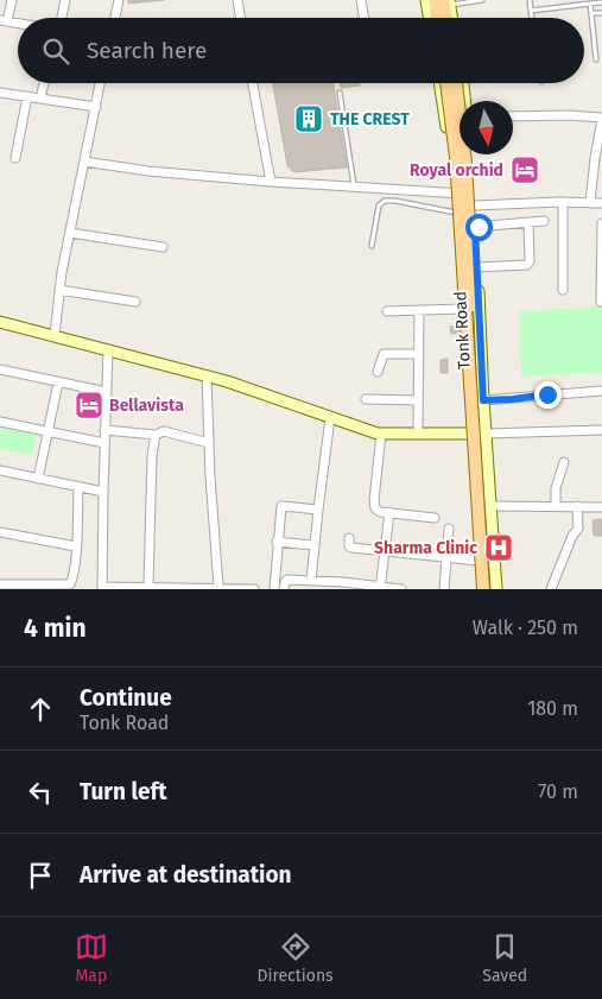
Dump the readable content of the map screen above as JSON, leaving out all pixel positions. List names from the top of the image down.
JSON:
{
  "streets": {
    "street": ["Tonk Road"]
  },
  "places": {
    "building": ["THE CREST"],
    "hotel": ["Royal orchid", "Bellavista"],
    "hospital": ["Sharma Clinic"]
  },
  "north": "bottom",
  "page": {
    "search": "Search here",
    "heading": ["4 min", "Walk · 250 m"],
    "list": [
      ["Continue", "Tonk Road", "180 m"],
      ["Turn left", "70 m"],
      "Arrive at destination"
    ],
    "nav": ["Map", "Directions", "Saved"]
  }
}
